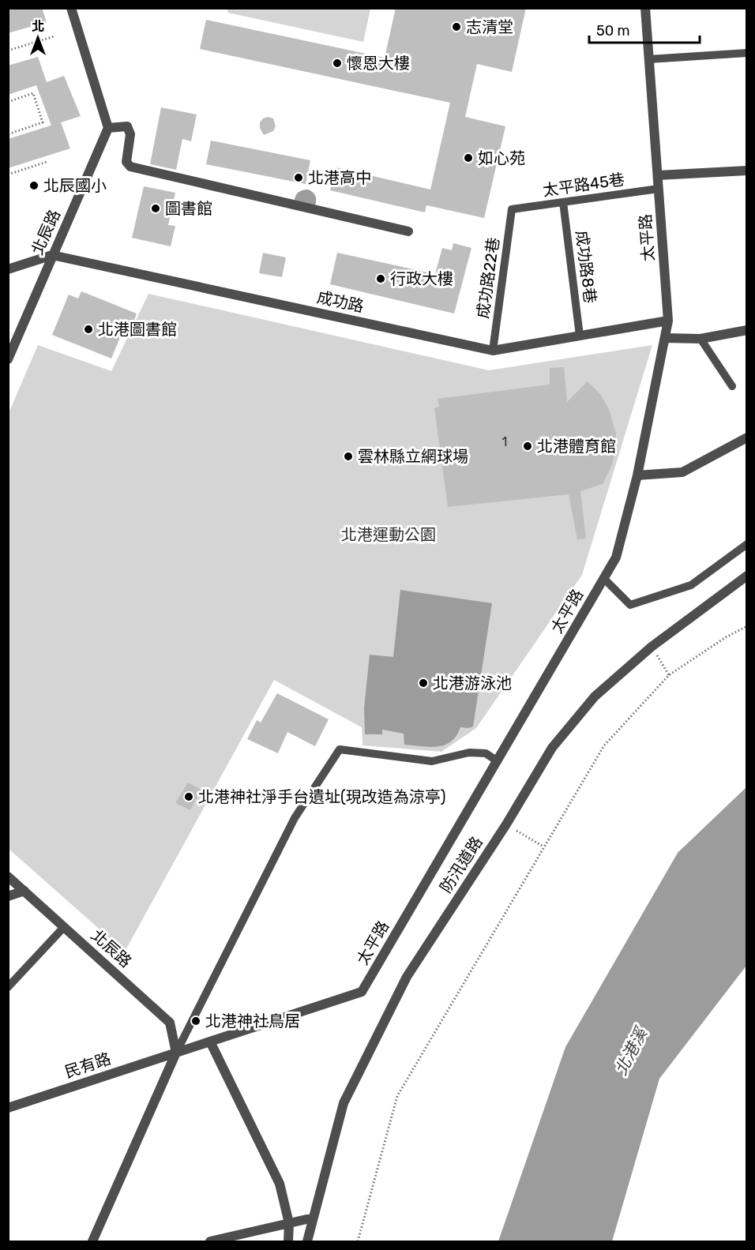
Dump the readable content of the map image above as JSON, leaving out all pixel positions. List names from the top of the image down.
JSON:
{
  "streets": {
    "street": [
      "北辰路",
      "太平路",
      "成功路",
      "防汛道路",
      "民有路"
    ],
    "lane": ["太平路45巷", "成功路8巷", "成功路22巷"]
  },
  "crossings": [
    ["太平路45巷", "太平路"],
    ["太平路45巷", "成功路8巷"],
    ["太平路45巷", "成功路22巷"],
    ["北辰路", "太平路"],
    ["北辰路", "成功路"],
    ["北辰路", "民有路"],
    ["太平路", "成功路"],
    ["太平路", "民有路"],
    ["成功路8巷", "成功路"],
    ["成功路22巷", "成功路"]
  ],
  "water": ["北港溪"],
  "parks": ["北港運動公園"],
  "places": [
    "志清堂",
    "懷恩大樓",
    "如心苑",
    "北港高中",
    "北辰國小",
    "圖書館",
    "行政大樓",
    "北港圖書館",
    "北港體育館",
    "雲林縣立網球場",
    "北港游泳池",
    "北港神社淨手台遺址(現改造為涼亭)",
    "北港神社鳥居"
  ],
  "house_numbers": ["1"],
  "scale_bar": "50 m",
  "north": "top"
}
